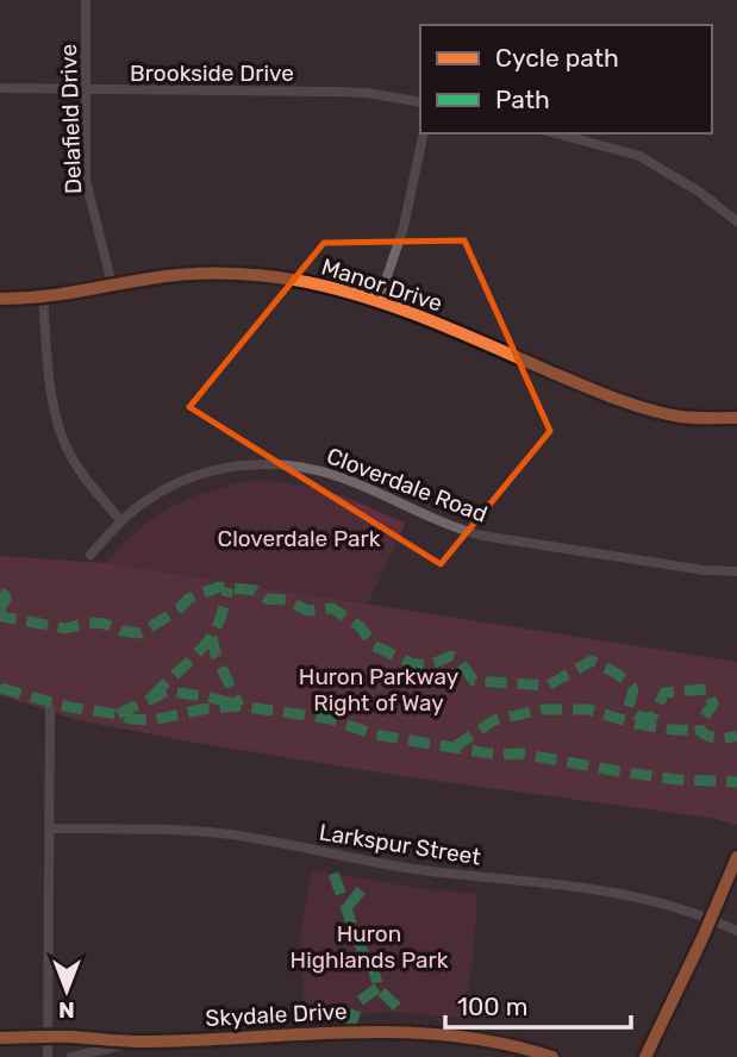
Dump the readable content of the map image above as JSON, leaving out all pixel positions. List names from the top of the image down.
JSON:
{
  "streets": {
    "street": [
      "Brookside Drive",
      "Delafield Drive",
      "Manor Drive",
      "Cloverdale Road",
      "Larkspur Street",
      "Skydale Drive"
    ]
  },
  "crossings": [
    ["Brookside Drive", "Delafield Drive"],
    ["Delafield Drive", "Manor Drive"]
  ],
  "parks": ["Cloverdale Park", "Huron Parkway Right of Way", "Huron Highlands Park"],
  "legend": ["Cycle path", "Path"],
  "scale_bar": "100 m",
  "north": "bottom"
}
